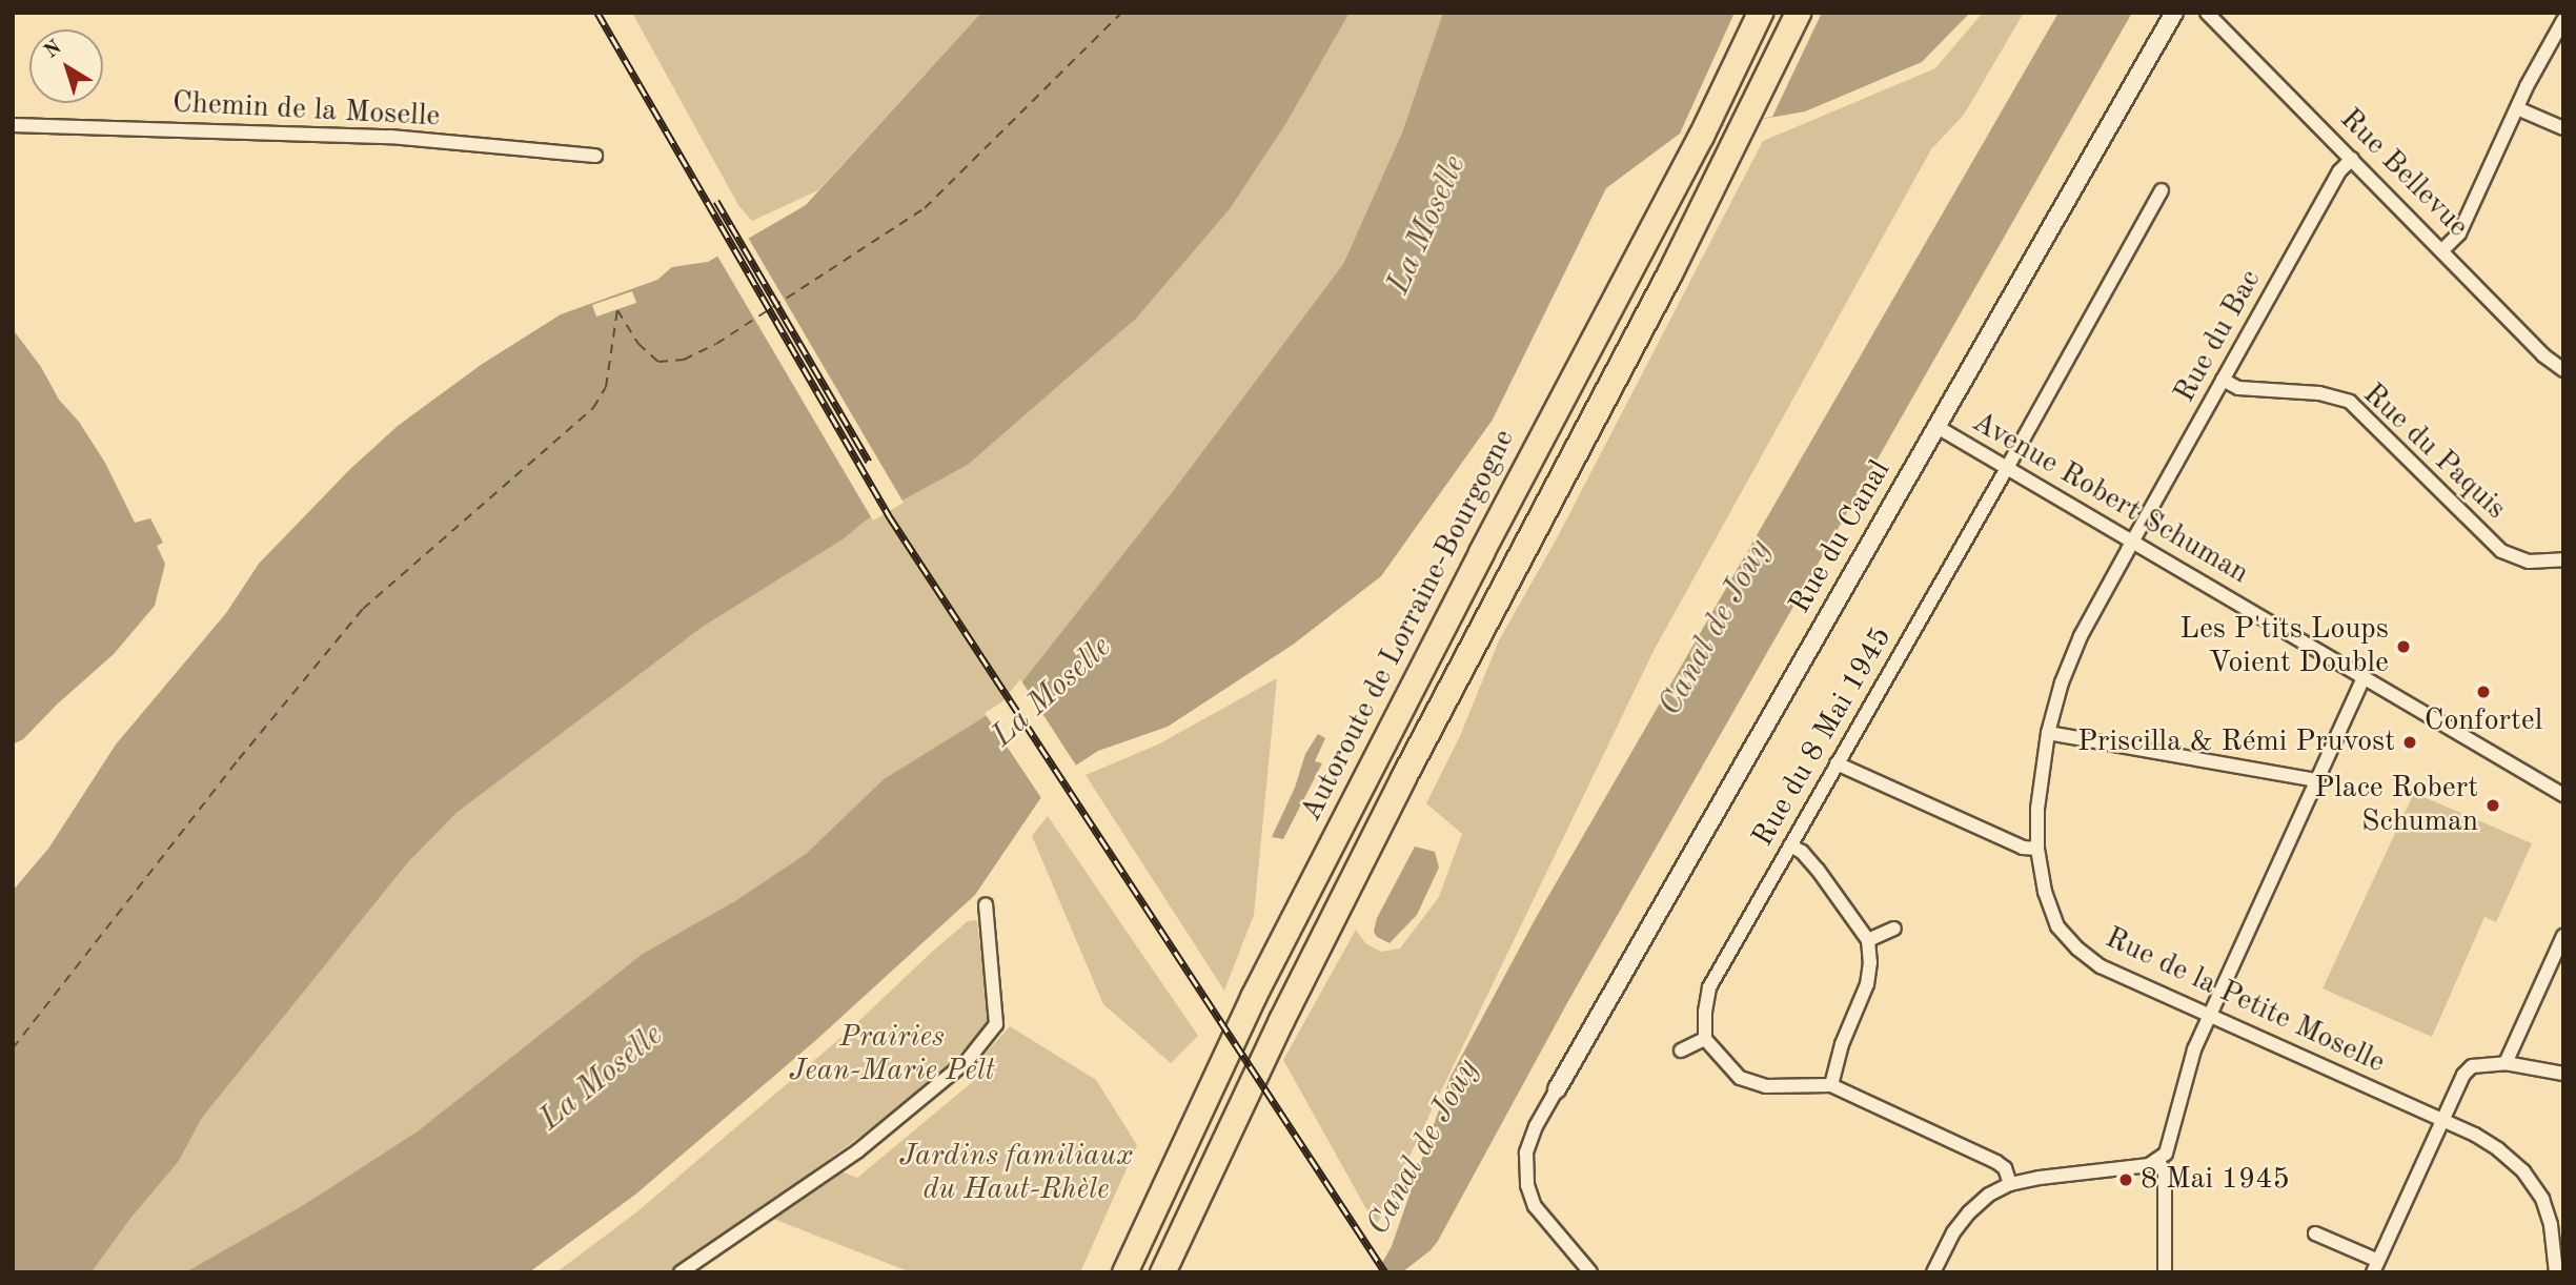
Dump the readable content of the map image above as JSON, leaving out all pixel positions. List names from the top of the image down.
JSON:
{
  "streets": {
    "highway": ["Autoroute de Lorraine-Bourgogne"],
    "street": [
      "Chemin de la Moselle",
      "Rue Bellevue",
      "Rue du Bac",
      "Rue du Paquis",
      "Avenue Robert Schuman",
      "Rue du Canal",
      "Rue du 8 Mai 1945",
      "Rue de la Petite Moselle"
    ]
  },
  "crossings": [
    ["Rue Bellevue", "Rue du Bac"],
    ["Rue du Bac", "Rue du Paquis"],
    ["Rue du Bac", "Avenue Robert Schuman"],
    ["Rue du Bac", "Rue de la Petite Moselle"],
    ["Avenue Robert Schuman", "Rue du Canal"],
    ["Avenue Robert Schuman", "Rue du 8 Mai 1945"],
    ["Avenue Robert Schuman", "Rue de la Petite Moselle"]
  ],
  "water": ["La Moselle", "Canal de Jouy"],
  "parks": ["Prairies Jean-Marie Pelt", "Jardins familiaux du Haut-Rhèle"],
  "places": [
    "Les P'tits Loups Voient Double",
    "Confortel",
    "Priscilla & Rémi Pruvost",
    "Place Robert Schuman",
    "8 Mai 1945"
  ],
  "north": "top left"
}
